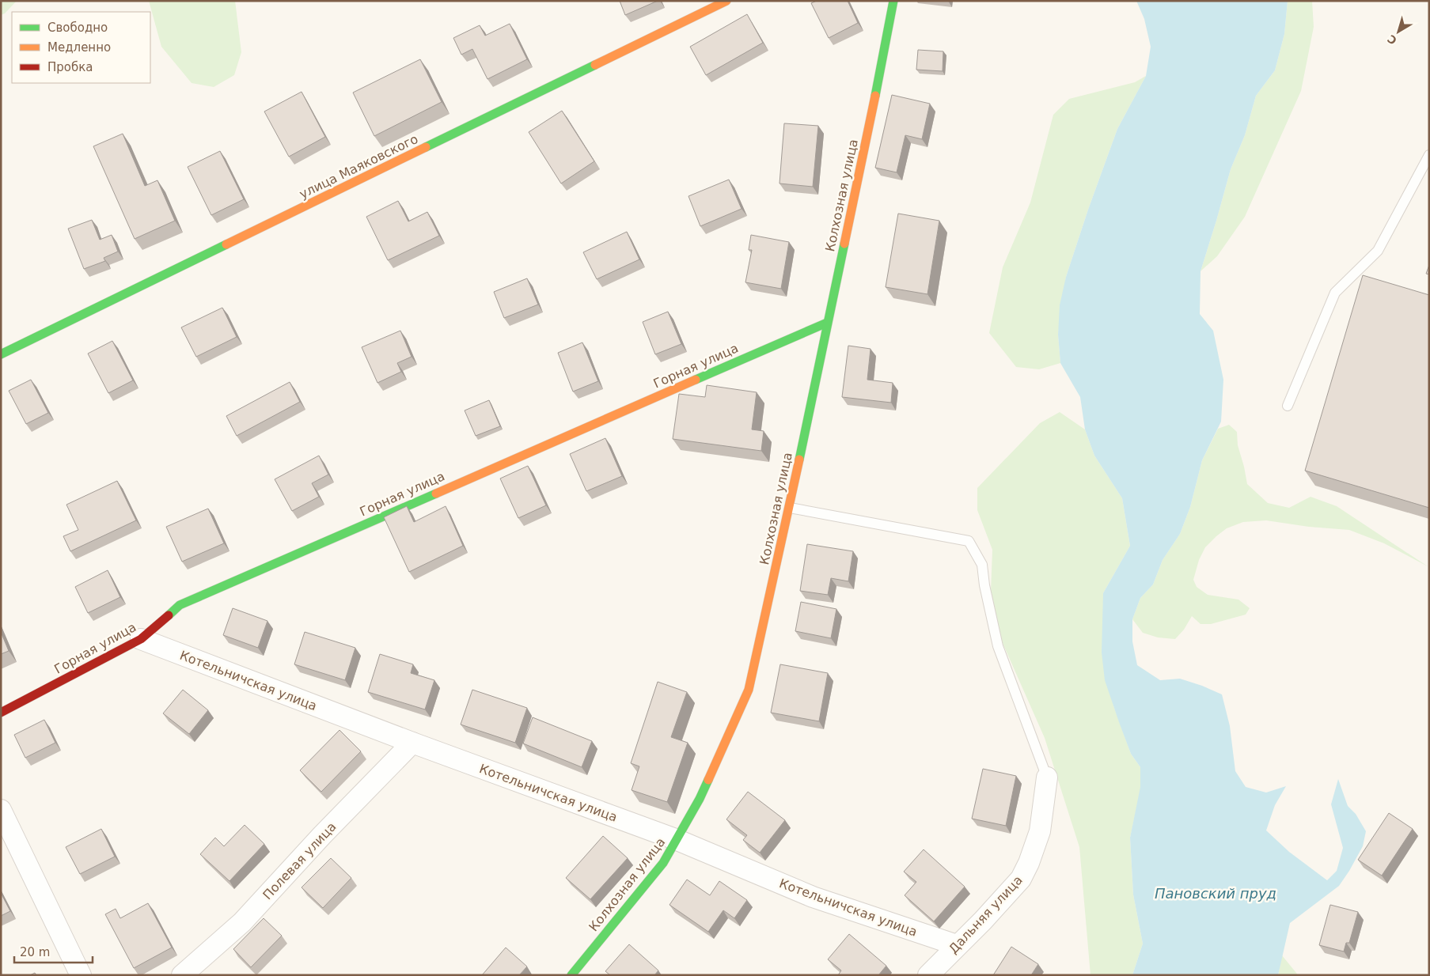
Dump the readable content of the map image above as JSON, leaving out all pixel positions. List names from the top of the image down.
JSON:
{
  "streets": {
    "street": [
      "улица Маяковского",
      "Колхозная улица",
      "Горная улица",
      "Котельничская улица",
      "Полевая улица",
      "Дальняя улица"
    ]
  },
  "crossings": [
    ["Колхозная улица", "Горная улица"],
    ["Колхозная улица", "Котельничская улица"],
    ["Горная улица", "Котельничская улица"],
    ["Котельничская улица", "Полевая улица"],
    ["Котельничская улица", "Дальняя улица"]
  ],
  "water": ["Пановский пруд"],
  "legend": ["Свободно", "Медленно", "Пробка"],
  "scale_bar": "20 m",
  "north": "bottom left"
}
